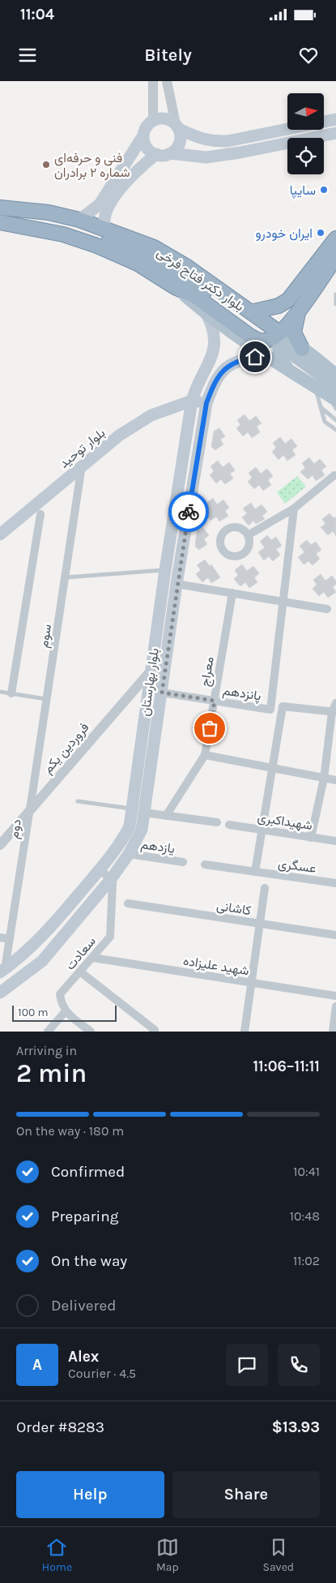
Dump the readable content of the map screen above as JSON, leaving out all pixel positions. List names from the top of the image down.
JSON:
{
  "streets": {
    "highway": ["بلوار دکتر فتاح فرخی"],
    "main road": ["بلوار توحید", "بلوار بهارستان"],
    "street": [
      "سوم",
      "معراج",
      "پانزدهم",
      "فروردین یکم",
      "شهیداکبری",
      "دوم",
      "یازدهم",
      "عسگری",
      "کاشانی",
      "سعادت",
      "شهید علیزاده"
    ]
  },
  "crossings": [
    ["بلوار دکتر فتاح فرخی", "بلوار بهارستان"],
    ["بلوار توحید", "سوم"],
    ["بلوار توحید", "بلوار بهارستان"],
    ["سوم", "فروردین یکم"],
    ["سوم", "دوم"],
    ["معراج", "پانزدهم"],
    ["بلوار بهارستان", "پانزدهم"],
    ["بلوار بهارستان", "فروردین یکم"],
    ["بلوار بهارستان", "دوم"],
    ["بلوار بهارستان", "یازدهم"],
    ["بلوار بهارستان", "سعادت"],
    ["فروردین یکم", "دوم"],
    ["سعادت", "شهید علیزاده"]
  ],
  "places": ["فنی و حرفه‌ای شماره ۲ برادران", "سایپا", "ایران خودرو"],
  "scale_bar": "100 m",
  "north": "right",
  "page": {
    "status": "11:04",
    "header": "Bitely",
    "scale": "100 m",
    "heading": ["2 min", "Arriving in", "11:06–11:11"],
    "panel": [
      "Alex",
      "Courier · 4.5",
      "Order #8283",
      "$13.93"
    ],
    "bar": "On the way · 180 m",
    "list": [
      ["Confirmed", "10:41"],
      ["Preparing", "10:48"],
      ["On the way", "11:02"],
      "Delivered"
    ],
    "round": "A",
    "buttons": ["Help", "Share"],
    "tabs": ["Home", "Map", "Saved"]
  }
}
